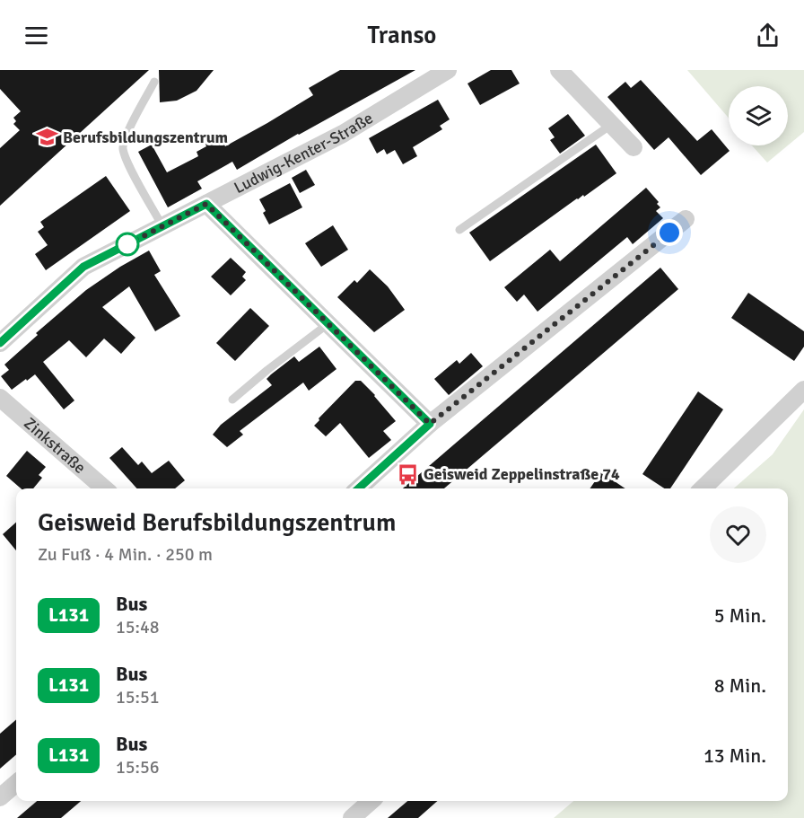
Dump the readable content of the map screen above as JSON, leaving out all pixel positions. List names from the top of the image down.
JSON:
{
  "streets": {
    "street": ["Ludwig-Kenter-Straße", "Zinkstraße"]
  },
  "places": {
    "school or university": ["Berufsbildungszentrum"],
    "bus stop": ["Geisweid Zeppelinstraße 74"]
  },
  "lines": ["bus line L131"],
  "page": {
    "header": "Transo",
    "heading": ["Geisweid Berufsbildungszentrum", "Zu Fuß · 4 Min. · 250 m"],
    "list": [
      {
        "mark": "L131",
        "name": "Bus",
        "note": "15:48",
        "value": "5 Min."
      },
      {
        "mark": "L131",
        "name": "Bus",
        "note": "15:51",
        "value": "8 Min."
      },
      {
        "mark": "L131",
        "name": "Bus",
        "note": "15:56",
        "value": "13 Min."
      }
    ]
  }
}
